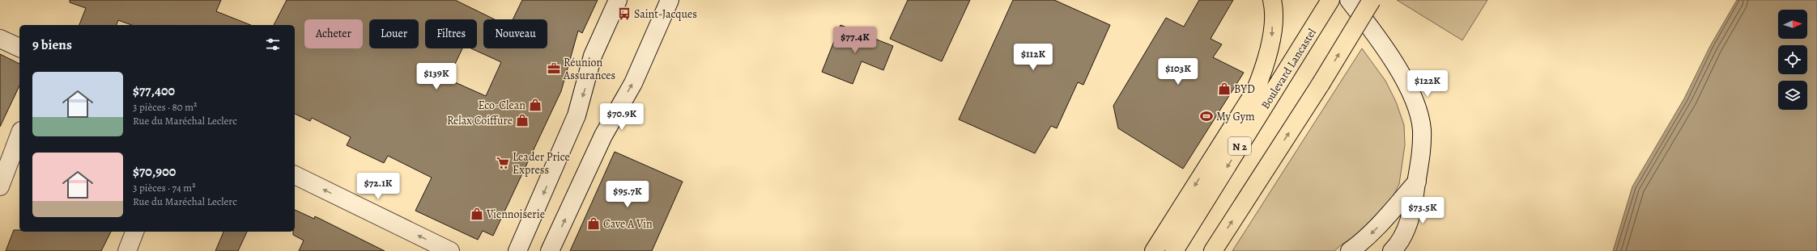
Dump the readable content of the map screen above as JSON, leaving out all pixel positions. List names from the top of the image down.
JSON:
{
  "streets": {
    "main road": ["Boulevard Lancastel", "N 2"]
  },
  "places": {
    "bus stop": ["Saint-Jacques"],
    "office": ["Réunion Assurances"],
    "shop": [
      "BYD",
      "Eco-Clean",
      "Relax Coiffure",
      "Viennoiserie",
      "Cave A Vin"
    ],
    "sports": ["My Gym"],
    "supermarket": ["Leader Price Express"]
  },
  "north": "right",
  "page": {
    "chip": [
      "Acheter",
      "Louer",
      "Filtres",
      "Nouveau"
    ],
    "heading": "9 biens",
    "price": [
      "$77.4K",
      "$112K",
      "$103K",
      "$139K",
      "$122K",
      "$70.9K",
      "$72.1K",
      "$95.7K",
      "$73.5K"
    ],
    "list": [
      {
        "name": "$77,400",
        "note": "3 pièces · 80 m² · Rue du Maréchal Leclerc"
      },
      {
        "name": "$70,900",
        "note": "3 pièces · 74 m² · Rue du Maréchal Leclerc"
      }
    ]
  }
}
